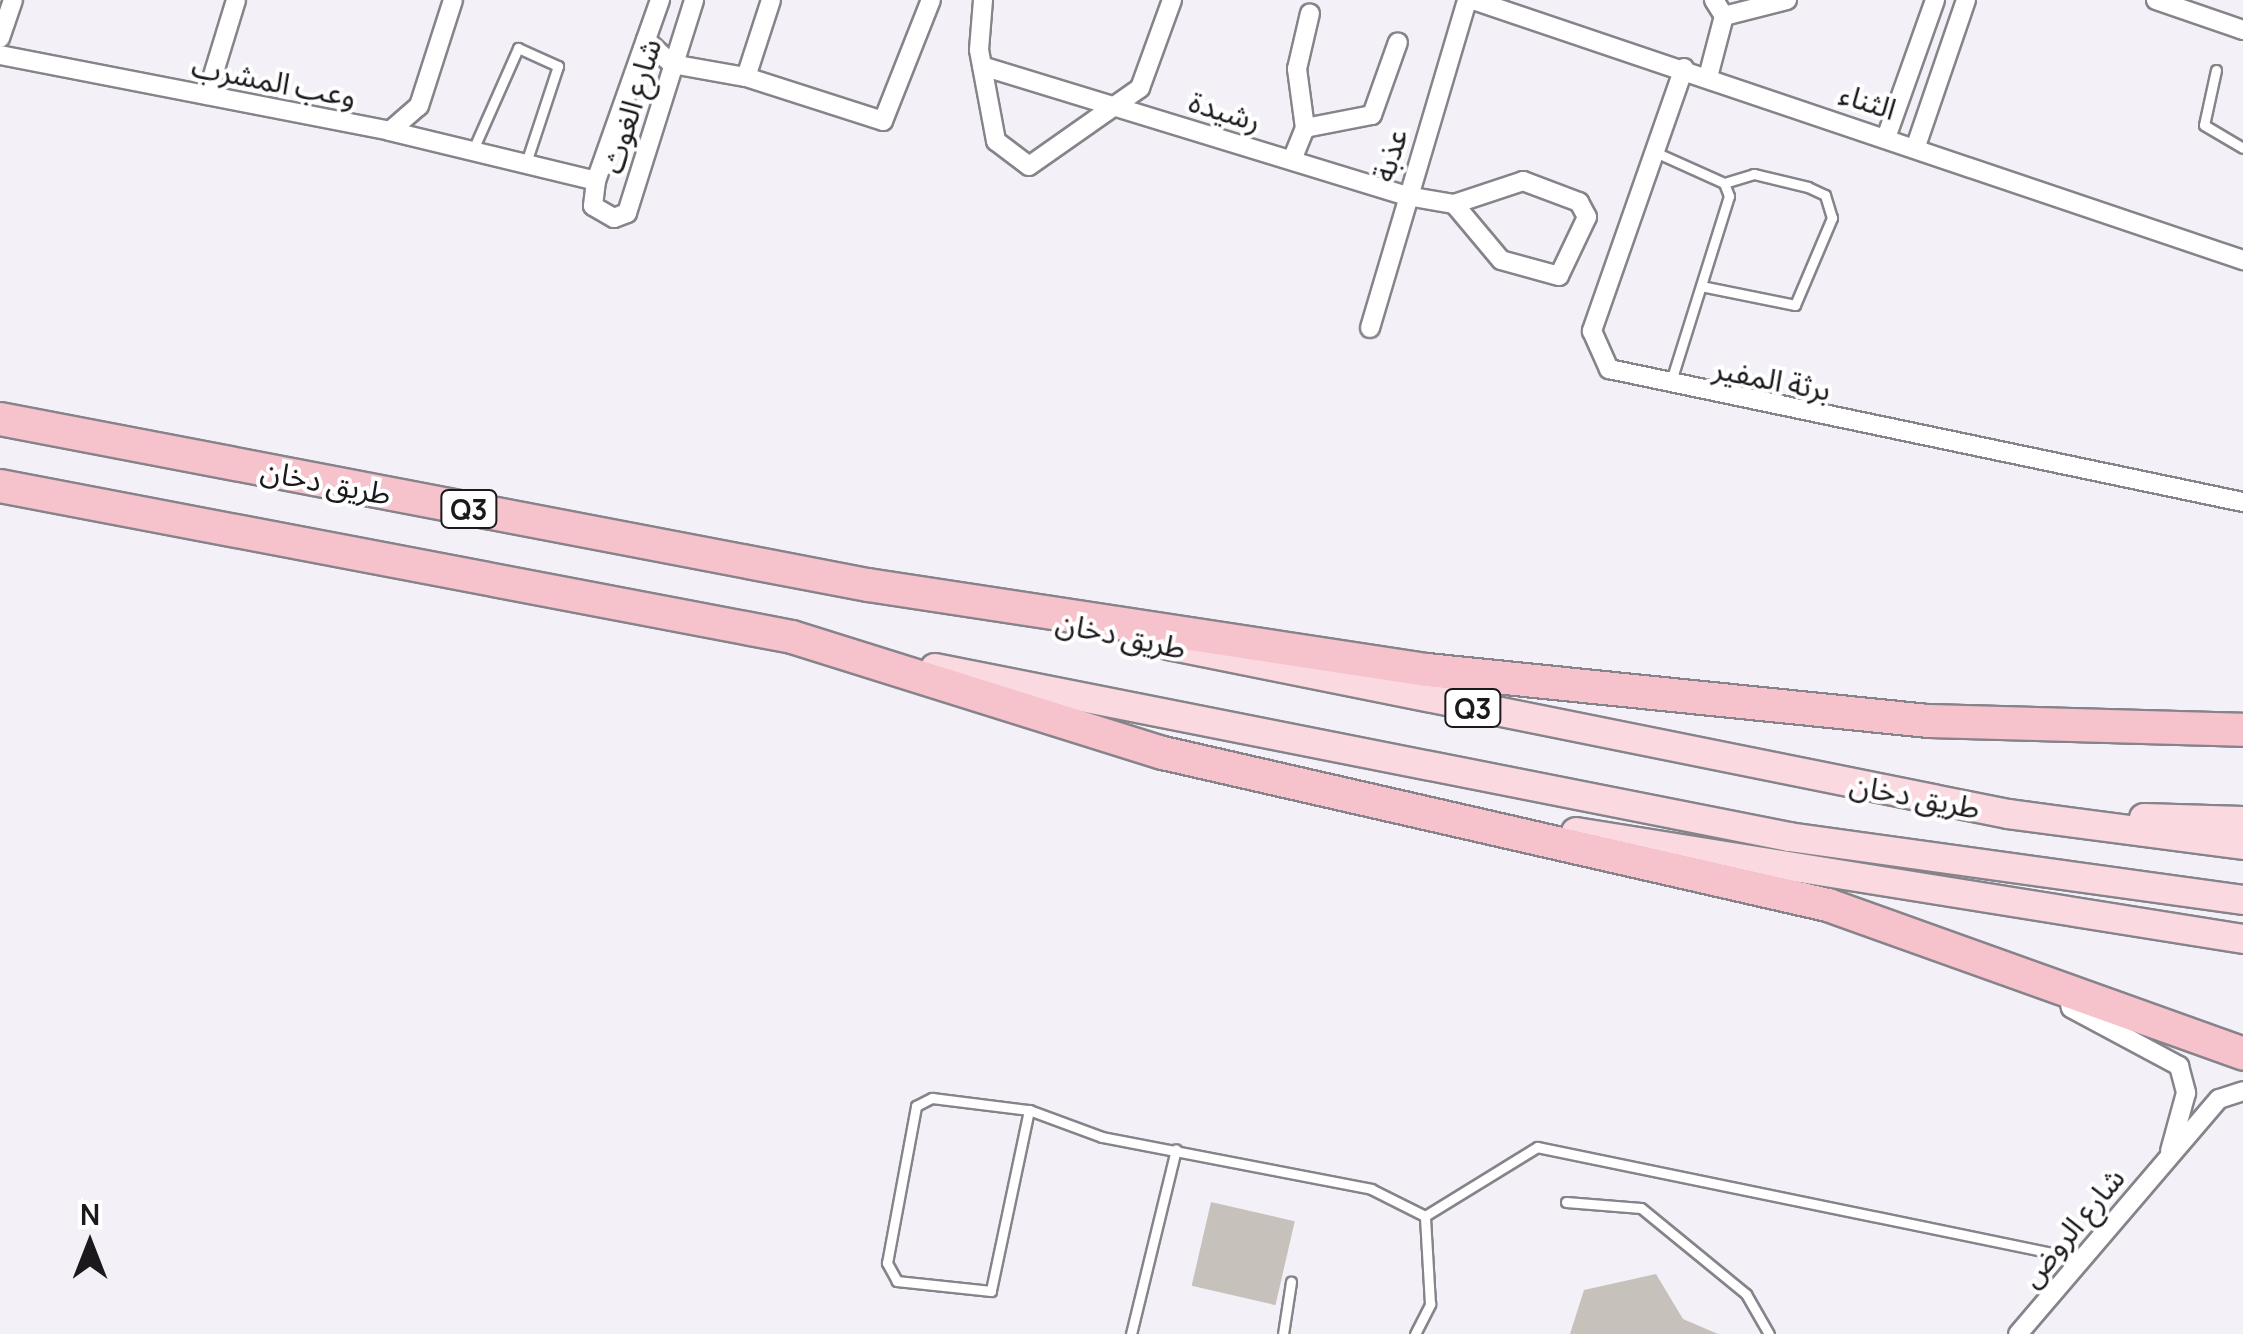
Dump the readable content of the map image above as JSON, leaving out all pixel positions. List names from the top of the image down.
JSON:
{
  "streets": {
    "highway": ["طريق دخان", "Q3"],
    "street": [
      "وعب المشرب",
      "الثناء",
      "شارع الغوث",
      "رشيدة",
      "عذبة",
      "برثة المفير",
      "شارع الروض"
    ]
  },
  "crossings": [
    ["الثناء", "عذبة"],
    ["الثناء", "برثة المفير"],
    ["رشيدة", "عذبة"]
  ],
  "north": "top"
}
